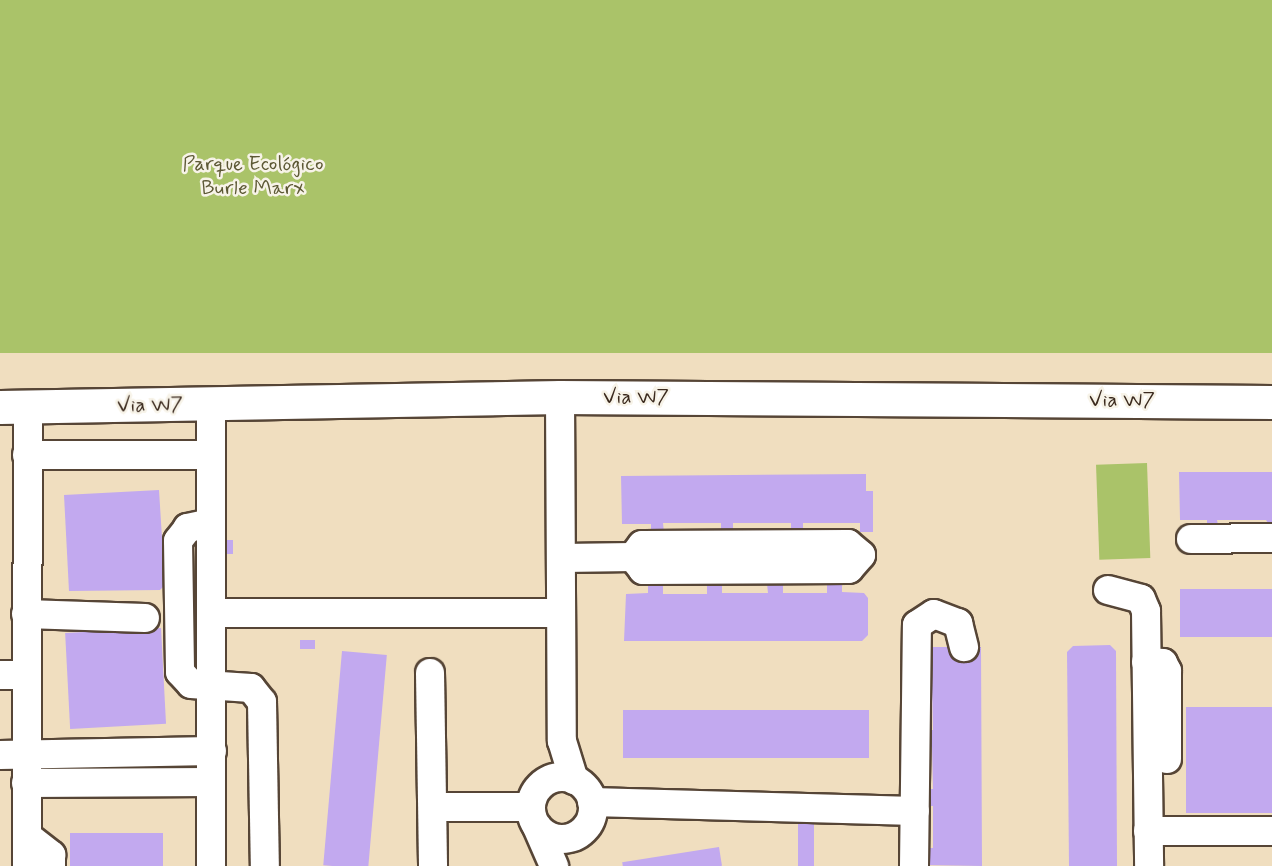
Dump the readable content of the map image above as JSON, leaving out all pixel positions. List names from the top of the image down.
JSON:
{
  "streets": {
    "main road": ["Via W7"]
  },
  "parks": ["Parque Ecológico Burle Marx"]
}
